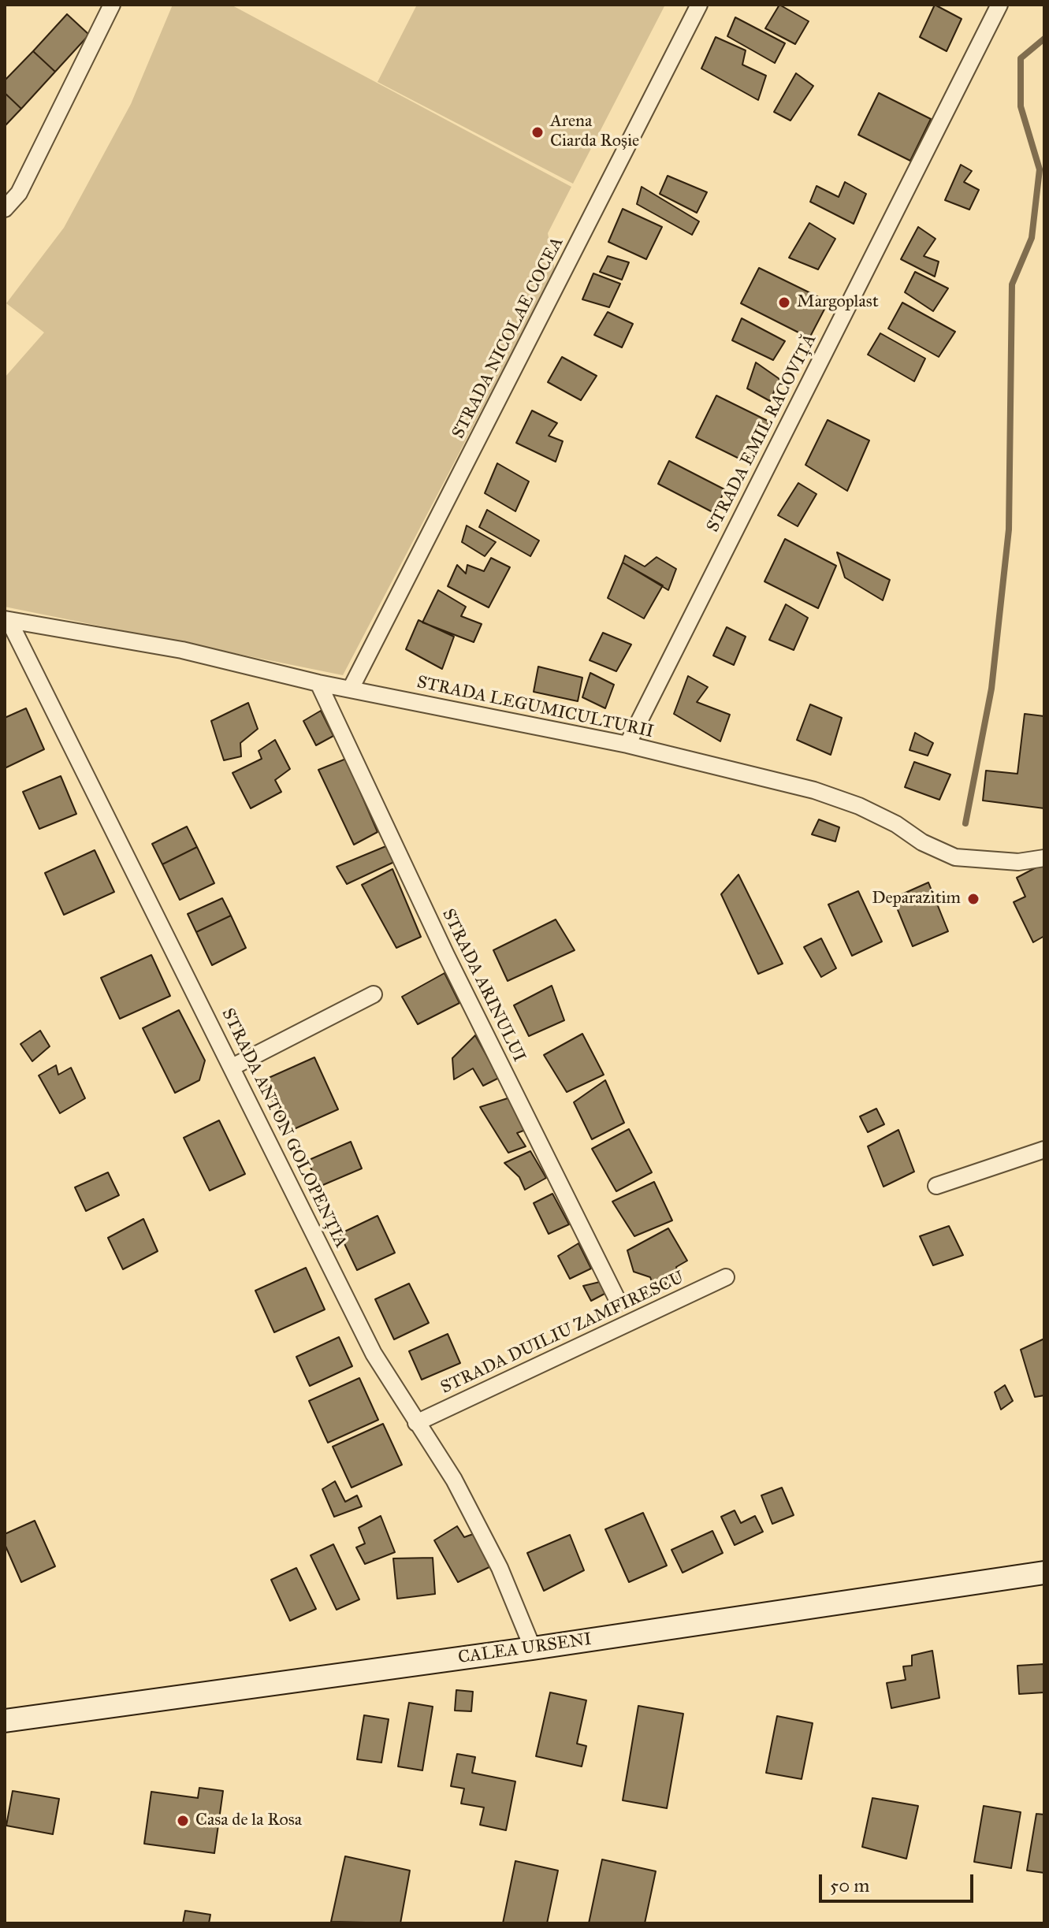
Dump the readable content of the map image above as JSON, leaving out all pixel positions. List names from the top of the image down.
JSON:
{
  "streets": {
    "street": [
      "STRADA NICOLAE COCEA",
      "STRADA EMIL RACOVIȚĂ",
      "STRADA LEGUMICULTURII",
      "STRADA ARINULUI",
      "STRADA ANTON GOLOPENȚIA",
      "STRADA DUILIU ZAMFIRESCU",
      "CALEA URSENI"
    ]
  },
  "crossings": [
    ["STRADA NICOLAE COCEA", "STRADA LEGUMICULTURII"],
    ["STRADA EMIL RACOVIȚĂ", "STRADA LEGUMICULTURII"],
    ["STRADA LEGUMICULTURII", "STRADA ARINULUI"],
    ["STRADA LEGUMICULTURII", "STRADA ANTON GOLOPENȚIA"],
    ["STRADA ANTON GOLOPENȚIA", "STRADA DUILIU ZAMFIRESCU"],
    ["STRADA ANTON GOLOPENȚIA", "CALEA URSENI"]
  ],
  "places": [
    "Arena Ciarda Roșie",
    "Margoplast",
    "Deparazitim",
    "Casa de la Rosa"
  ],
  "scale_bar": "50 m"
}
